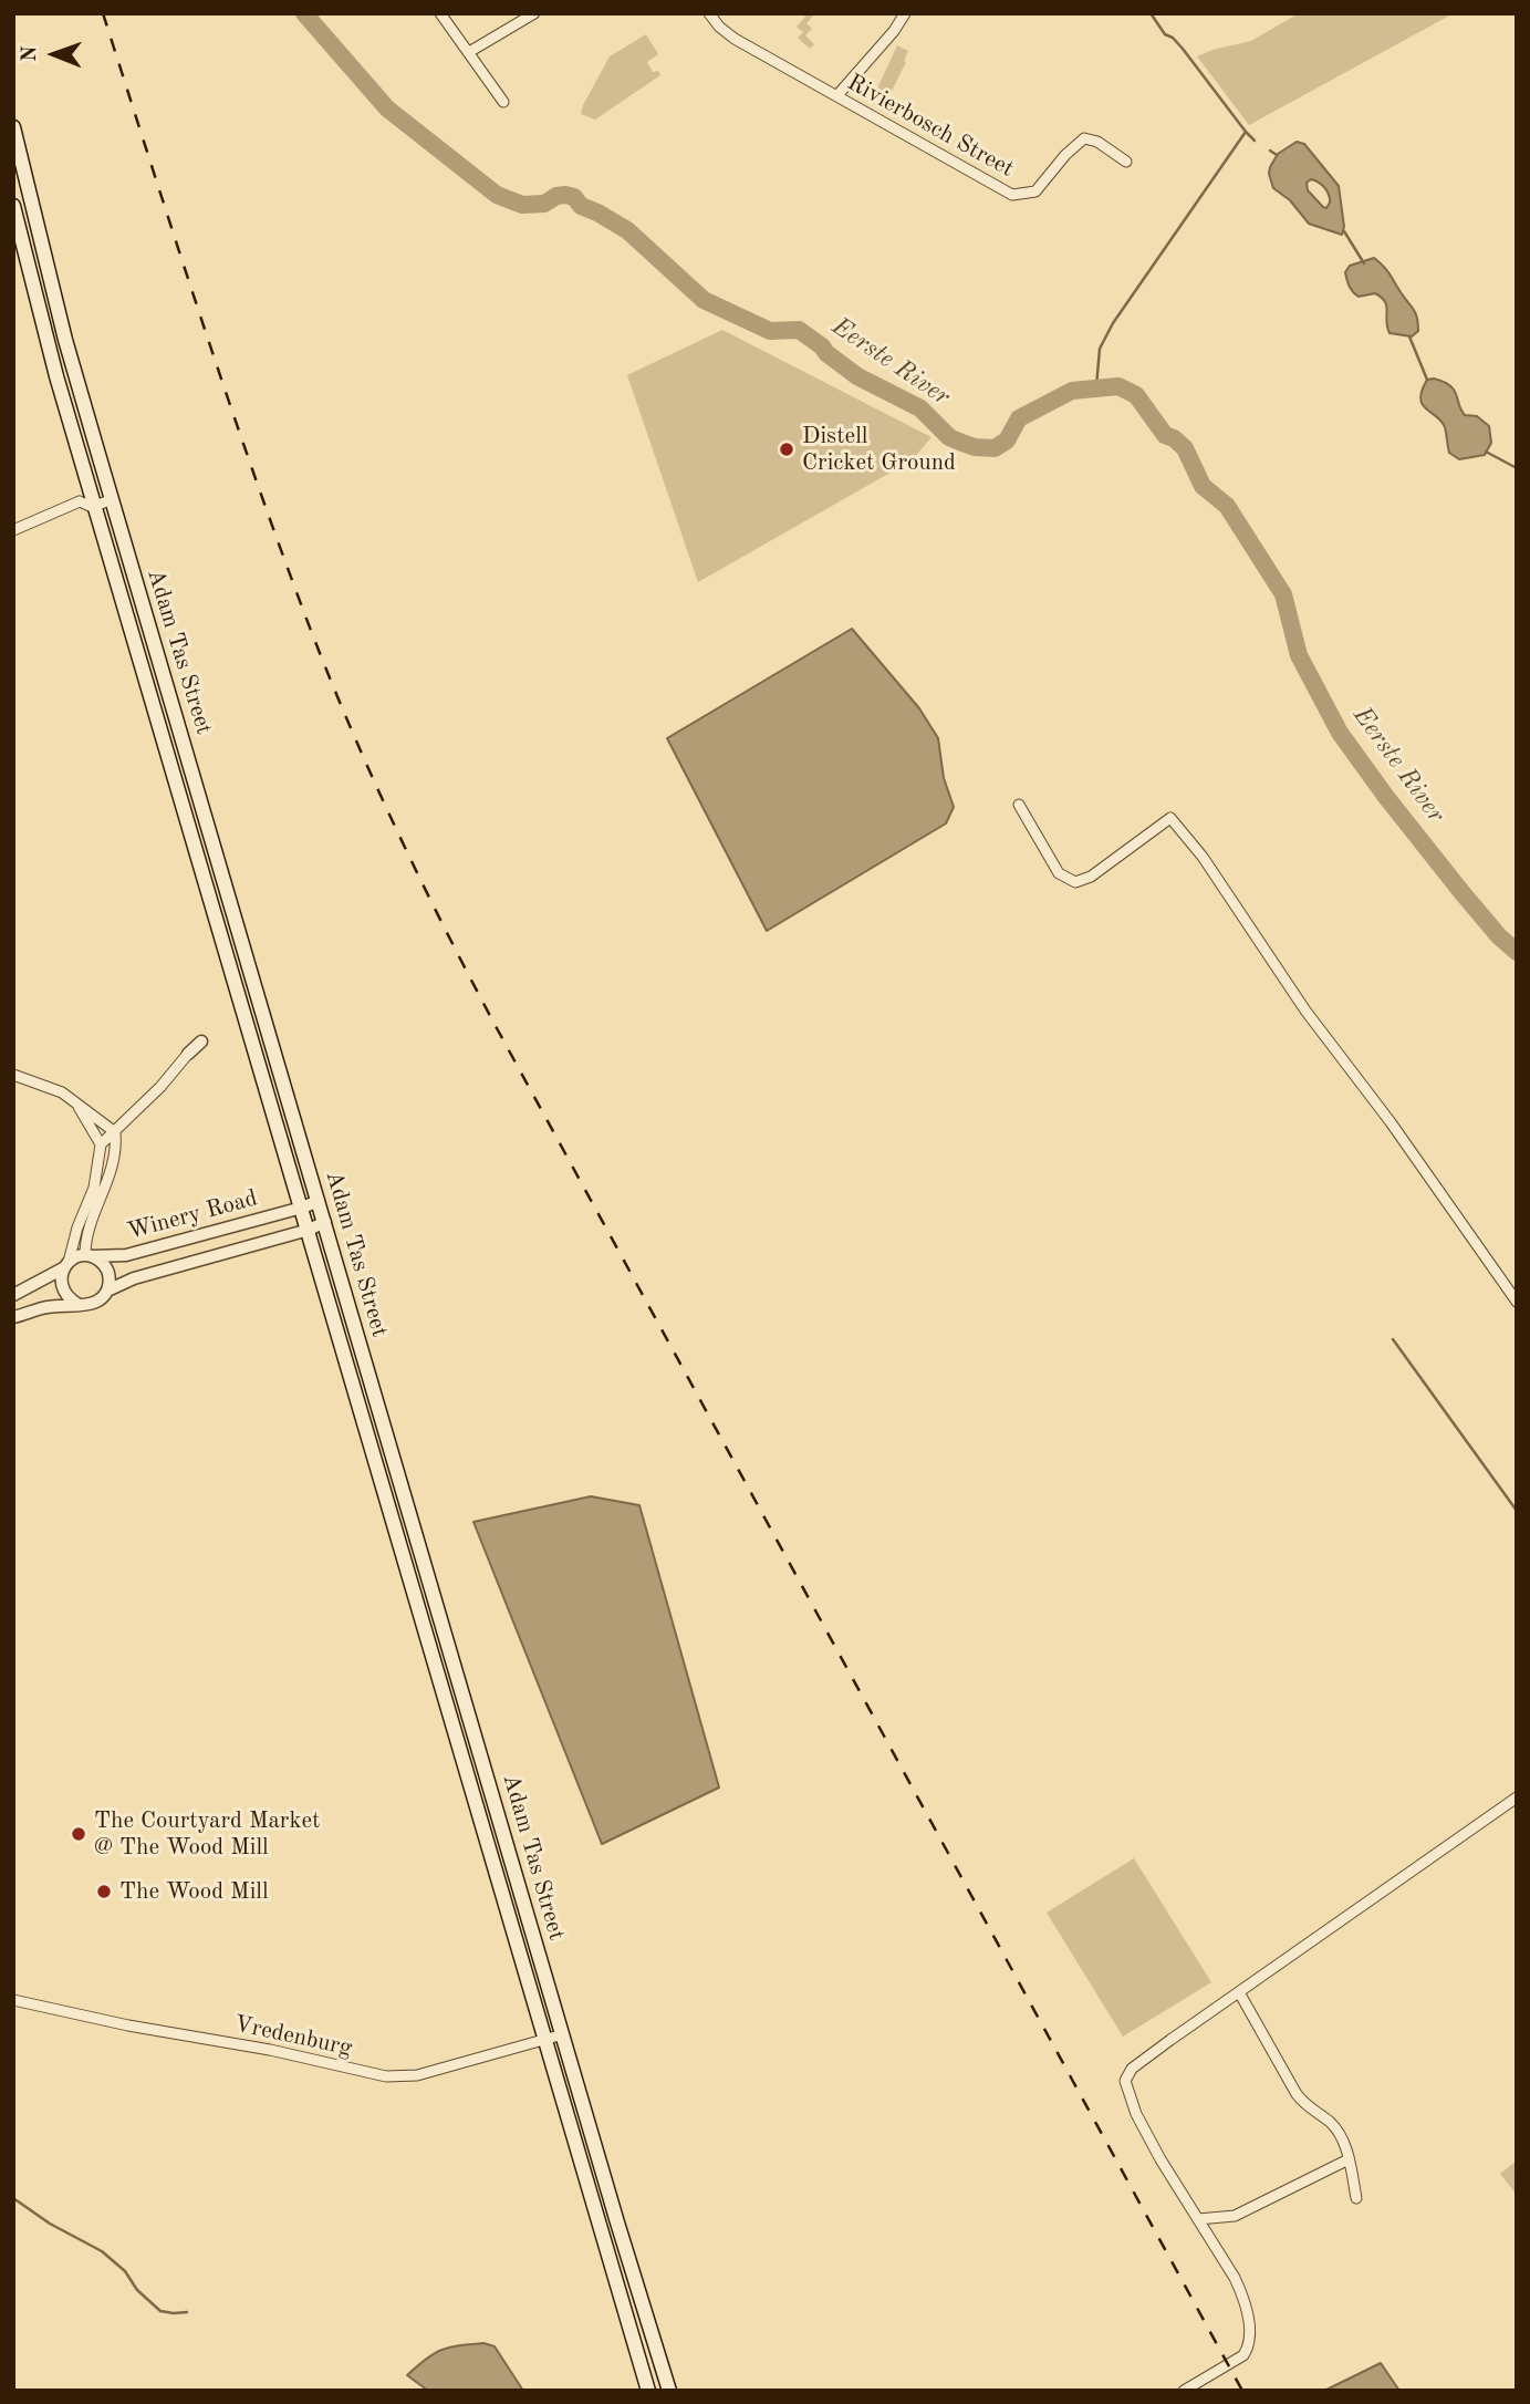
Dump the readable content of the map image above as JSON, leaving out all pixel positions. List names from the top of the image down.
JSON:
{
  "streets": {
    "main road": ["Adam Tas Street"],
    "street": ["Rivierbosch Street", "Winery Road", "Vredenburg"]
  },
  "crossings": [
    ["Adam Tas Street", "Winery Road"],
    ["Adam Tas Street", "Vredenburg"]
  ],
  "water": ["Eerste River"],
  "places": ["Distell Cricket Ground", "The Courtyard Market @ The Wood Mill", "The Wood Mill"],
  "north": "left"
}
